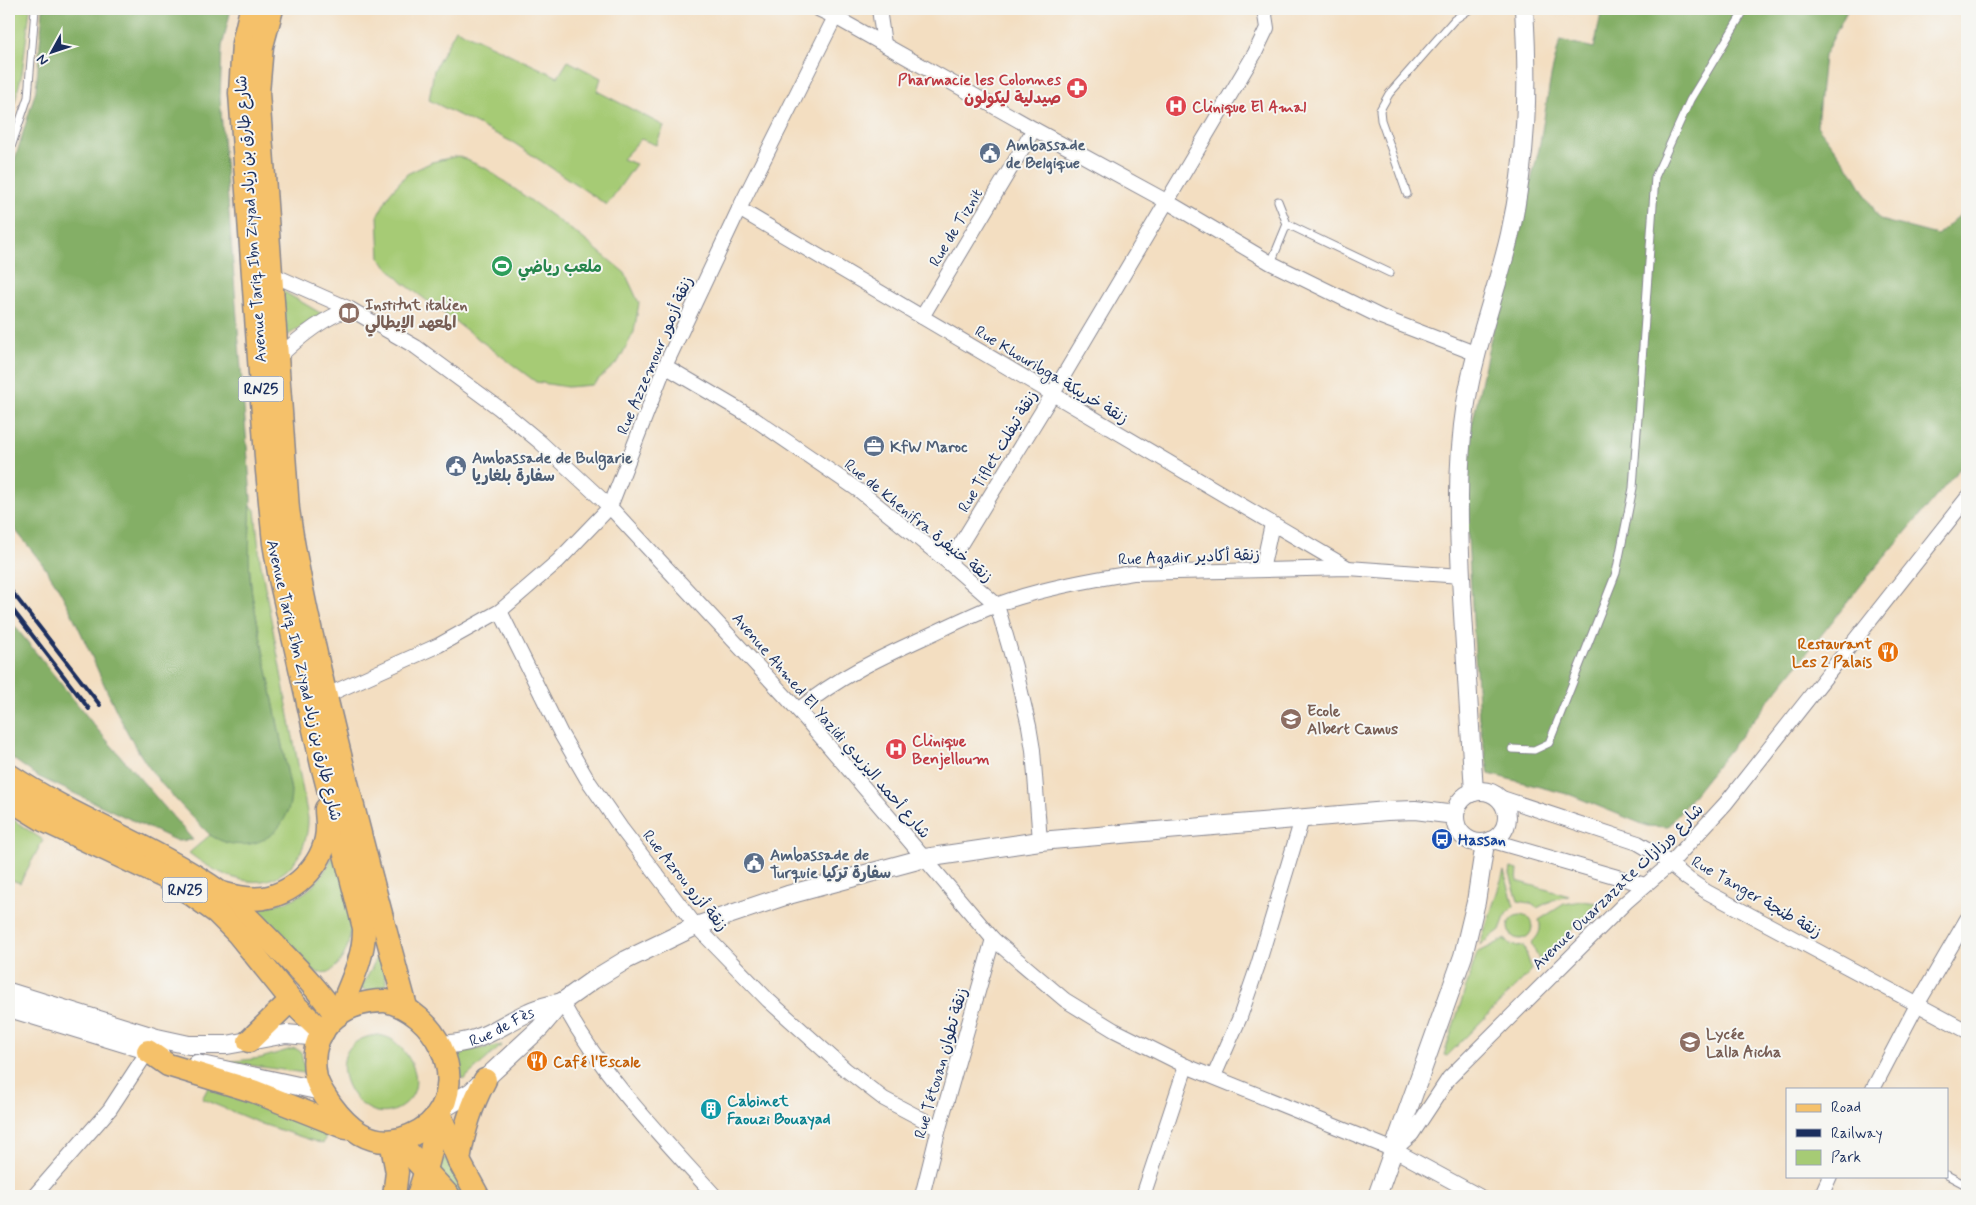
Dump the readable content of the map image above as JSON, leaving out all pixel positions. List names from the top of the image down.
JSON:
{
  "streets": {
    "main road": ["Avenue Tariq Ibn Ziyad شارع طارق بن زياد", "RN25"],
    "street": [
      "Rue de Tiznit",
      "Rue Azzemour زنقة أزمور",
      "Rue Khouribga زنقة خريبكة",
      "Rue Tiflet زنقة تيفلت",
      "Rue de Khenifra زنقة خنيفرة",
      "Rue Agadir زنقة أكادير",
      "Avenue Ahmed El Yazidi شارع أحمد اليزيدي",
      "Rue Azrou زنقة أزرو",
      "Avenue Ouarzazate شارع ورزازات",
      "Rue Tanger زنقة طنجة",
      "Rue de Fès",
      "Rue Tétouan زنقة تطوان"
    ]
  },
  "crossings": [
    ["Avenue Tariq Ibn Ziyad شارع طارق بن زياد", "Rue Azzemour زنقة أزمور"],
    ["Avenue Tariq Ibn Ziyad شارع طارق بن زياد", "RN25"],
    ["Avenue Tariq Ibn Ziyad شارع طارق بن زياد", "Avenue Ahmed El Yazidi شارع أحمد اليزيدي"],
    ["Avenue Tariq Ibn Ziyad شارع طارق بن زياد", "Rue de Fès"],
    ["Rue de Tiznit", "Rue Khouribga زنقة خريبكة"],
    ["Rue Azzemour زنقة أزمور", "Rue Khouribga زنقة خريبكة"],
    ["Rue Azzemour زنقة أزمور", "Rue de Khenifra زنقة خنيفرة"],
    ["Rue Azzemour زنقة أزمور", "Avenue Ahmed El Yazidi شارع أحمد اليزيدي"],
    ["Rue Azzemour زنقة أزمور", "Rue Azrou زنقة أزرو"],
    ["Rue Khouribga زنقة خريبكة", "Rue Tiflet زنقة تيفلت"],
    ["Rue Khouribga زنقة خريبكة", "Rue Agadir زنقة أكادير"],
    ["RN25", "Rue de Fès"],
    ["Rue Tiflet زنقة تيفلت", "Rue de Khenifra زنقة خنيفرة"],
    ["Rue de Khenifra زنقة خنيفرة", "Rue Agadir زنقة أكادير"],
    ["Rue Agadir زنقة أكادير", "Avenue Ahmed El Yazidi شارع أحمد اليزيدي"],
    ["Avenue Ahmed El Yazidi شارع أحمد اليزيدي", "Avenue Ouarzazate شارع ورزازات"],
    ["Avenue Ahmed El Yazidi شارع أحمد اليزيدي", "Rue Tétouan زنقة تطوان"],
    ["Rue Azrou زنقة أزرو", "Rue Tétouan زنقة تطوان"],
    ["Avenue Ouarzazate شارع ورزازات", "Rue Tanger زنقة طنجة"]
  ],
  "places": {
    "pharmacy": ["Pharmacie les Colonnes صيدلية ليكولون"],
    "hospital": ["Clinique El Amal", "Clinique Benjelloum"],
    "public building": ["Ambassade de Belgique", "Ambassade de Bulgarie سفارة بلغاريا", "Ambassade de Turquie سفارة تركيا"],
    "sports": ["ملعب رياضي"],
    "library": ["Institut italien المعهد الإيطالي"],
    "office": ["KfW Maroc"],
    "restaurant": ["Restaurant Les 2 Palais", "Café l'Escale"],
    "school or university": ["Ecole Albert Camus", "Lycée Lalla Aicha"],
    "bus stop": ["Hassan"],
    "building": ["Cabinet Faouzi Bouayad"]
  },
  "legend": ["Road", "Railway", "Park"],
  "north": "bottom left"
}
